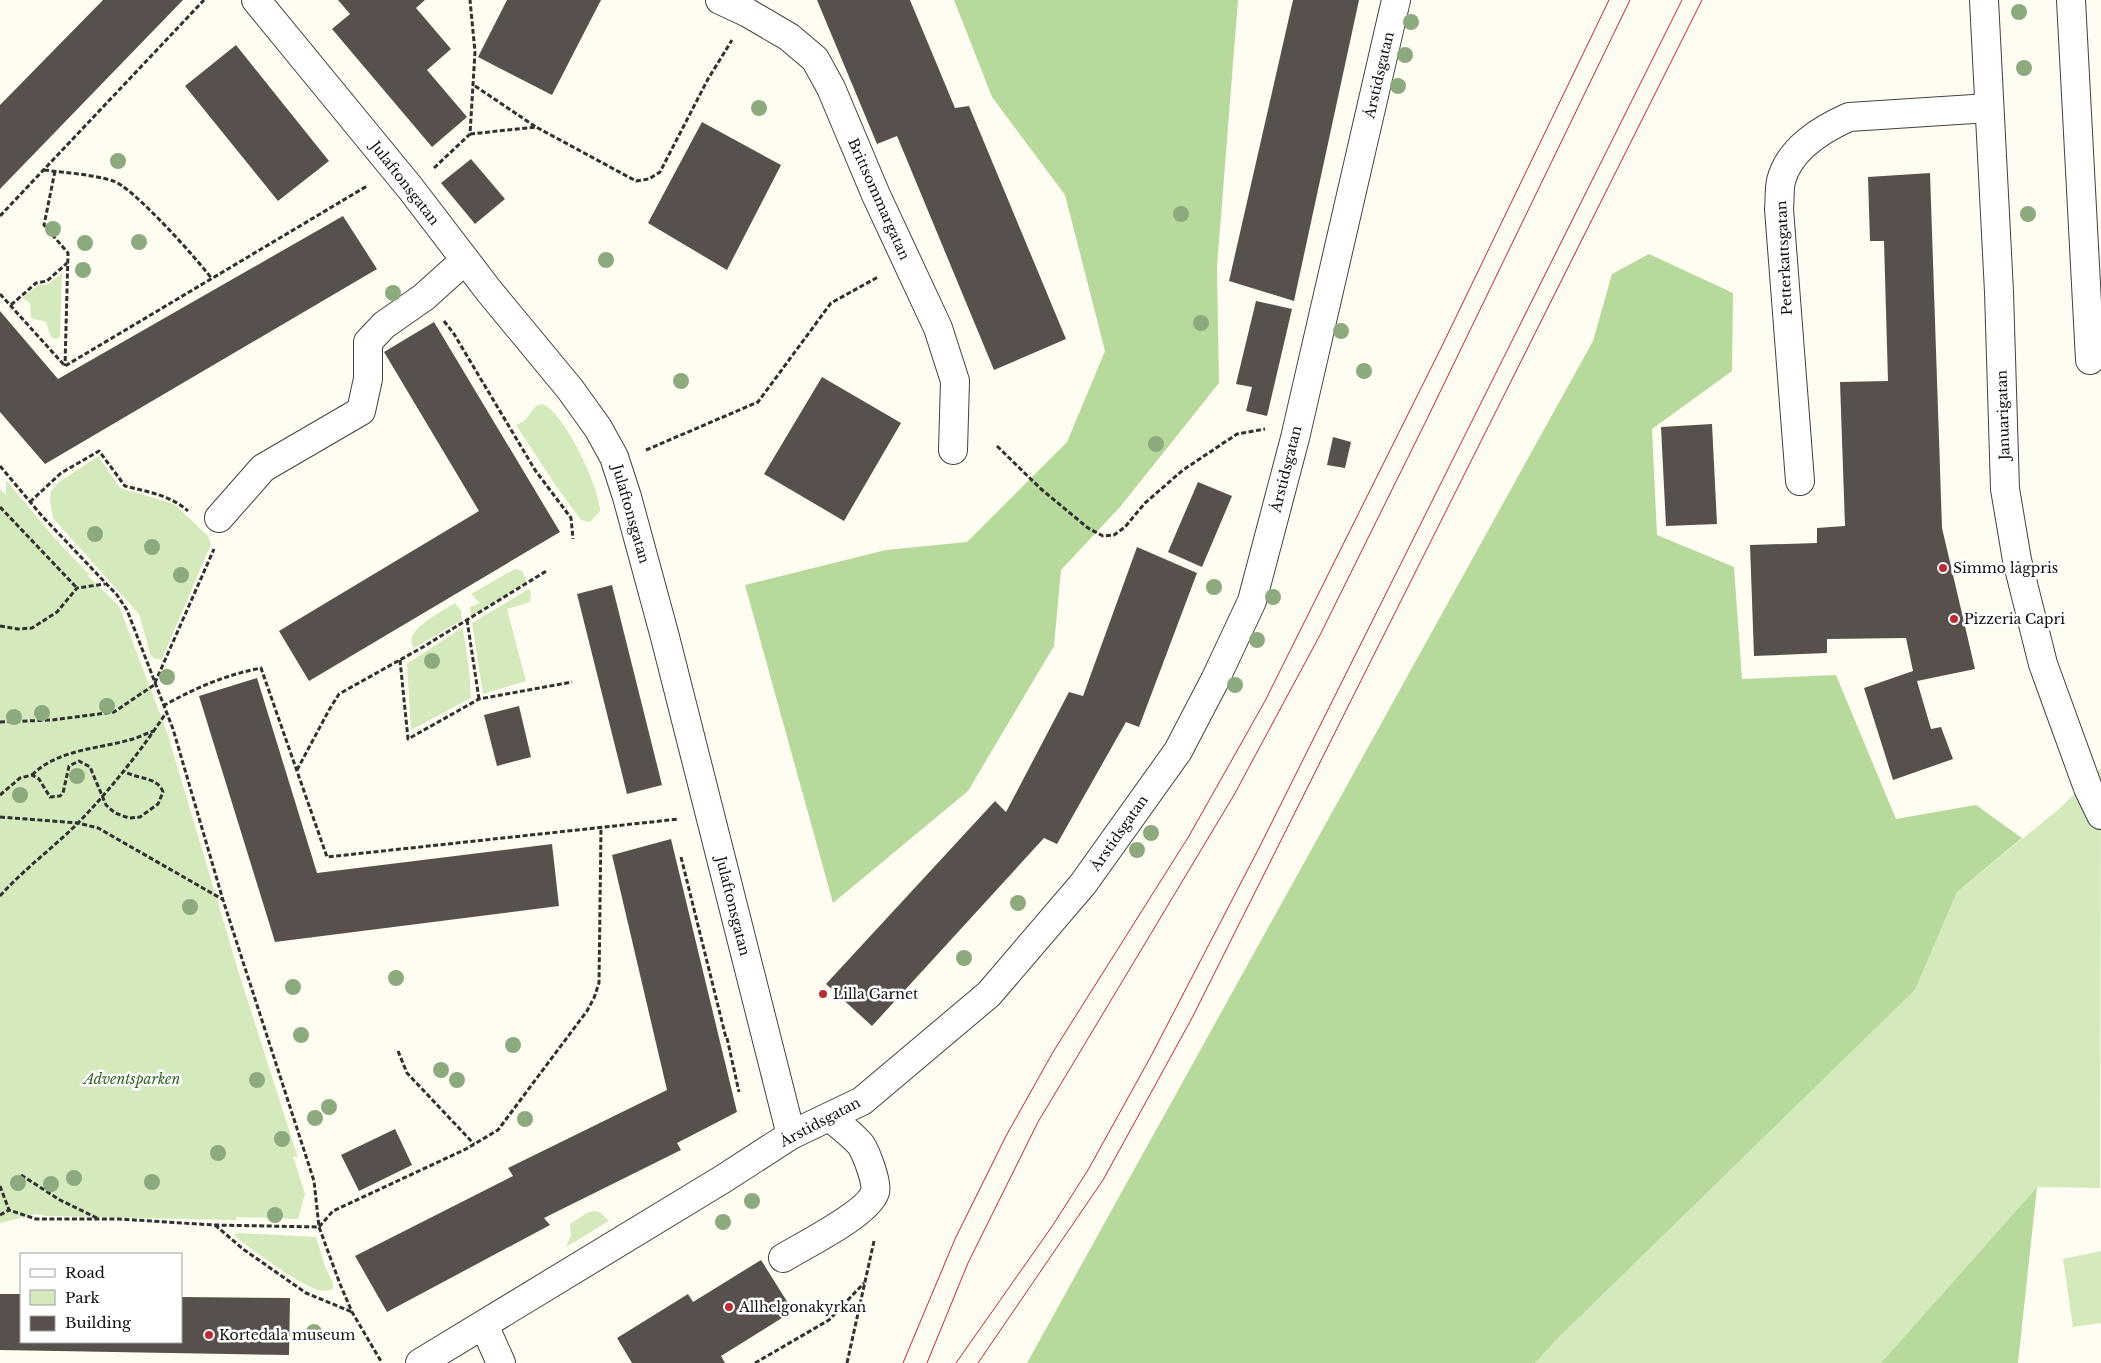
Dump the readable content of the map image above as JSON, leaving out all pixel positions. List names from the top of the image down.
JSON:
{
  "streets": {
    "street": [
      "Årstidsgatan",
      "Julaftonsgatan",
      "Brittsommargatan",
      "Petterkattsgatan",
      "Januarigatan"
    ]
  },
  "crossings": [
    ["Årstidsgatan", "Julaftonsgatan"],
    ["Petterkattsgatan", "Januarigatan"]
  ],
  "parks": ["Adventsparken"],
  "places": [
    "Simmo lågpris",
    "Pizzeria Capri",
    "Lilla Garnet",
    "Allhelgonakyrkan",
    "Kortedala museum"
  ],
  "legend": ["Road", "Park", "Building"]
}
